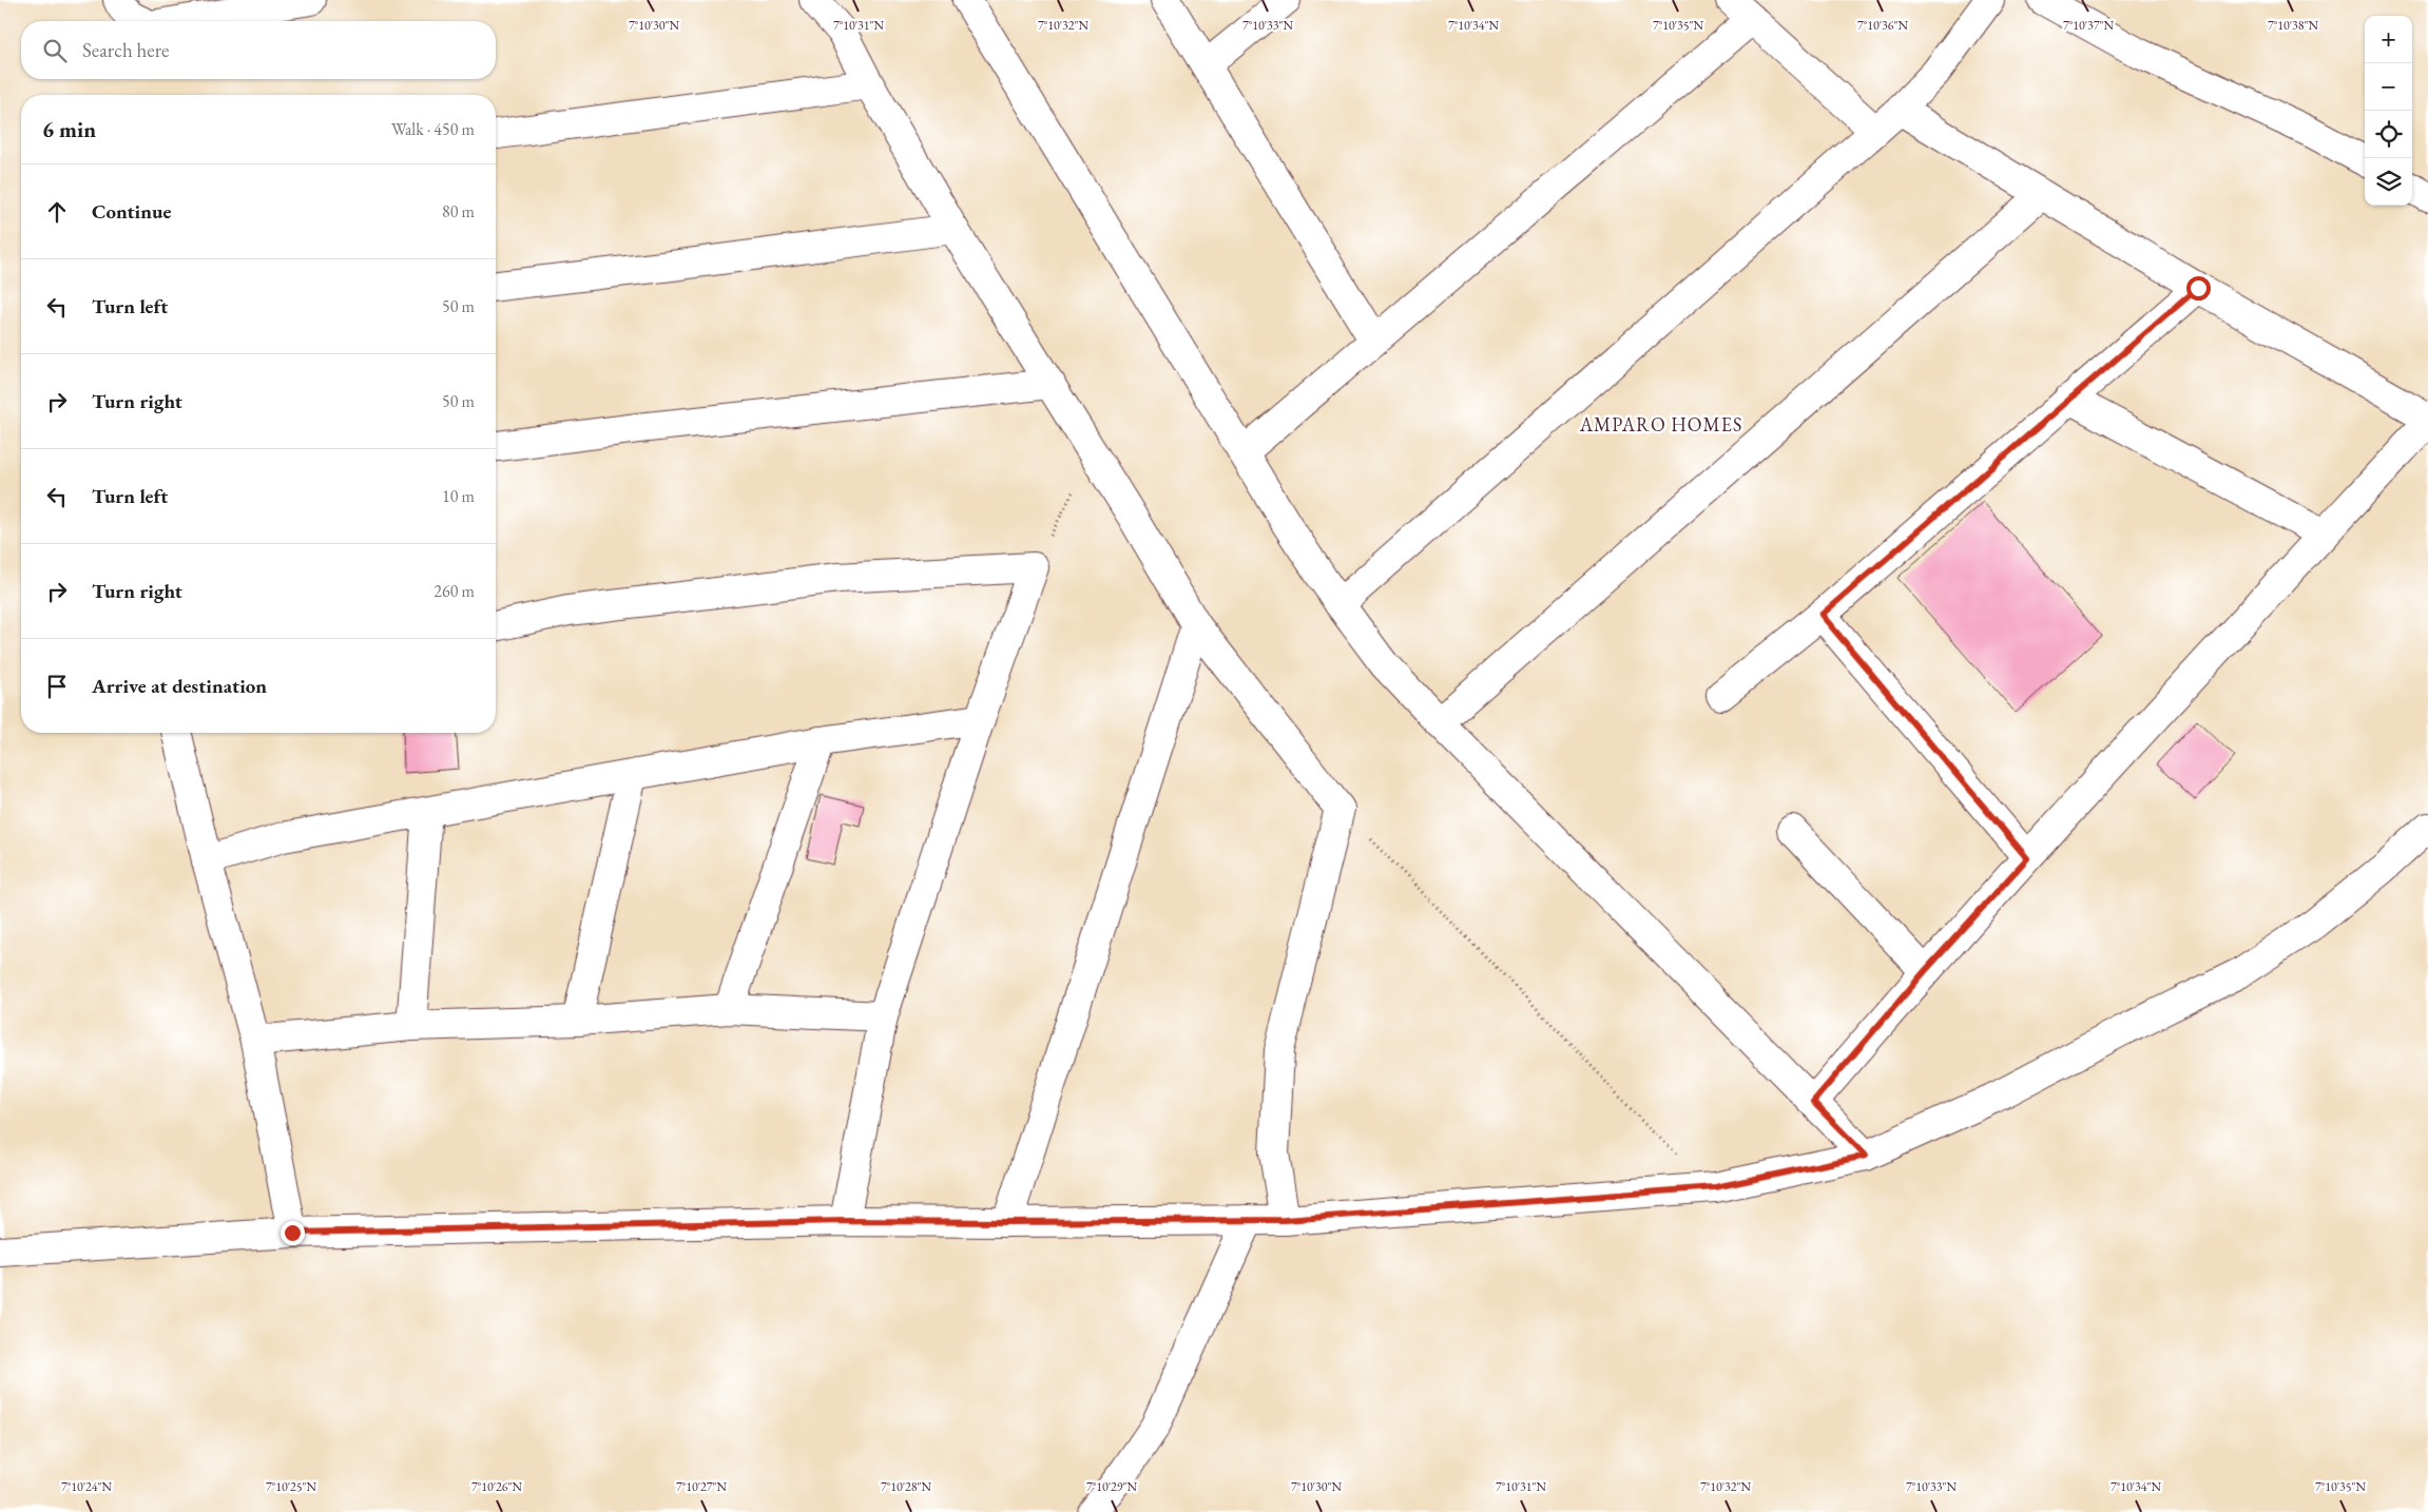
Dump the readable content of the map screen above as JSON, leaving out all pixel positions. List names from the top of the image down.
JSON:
{
  "districts": ["AMPARO HOMES"],
  "page": {
    "map_buttons": ["+", "−"],
    "search": "Search here",
    "heading": ["6 min", "Walk · 450 m"],
    "list": [
      ["Continue", "80 m"],
      ["Turn left", "50 m"],
      ["Turn right", "50 m"],
      ["Turn left", "10 m"],
      ["Turn right", "260 m"],
      "Arrive at destination"
    ]
  },
  "coordinates": [
    "7°10'36\"N",
    "7°10'37\"N",
    "7°10'30\"N",
    "7°10'31\"N",
    "7°10'32\"N",
    "7°10'33\"N",
    "7°10'34\"N",
    "7°10'35\"N",
    "7°10'38\"N",
    "7°10'24\"N",
    "7°10'25\"N",
    "7°10'26\"N",
    "7°10'27\"N",
    "7°10'28\"N",
    "7°10'29\"N"
  ]
}
